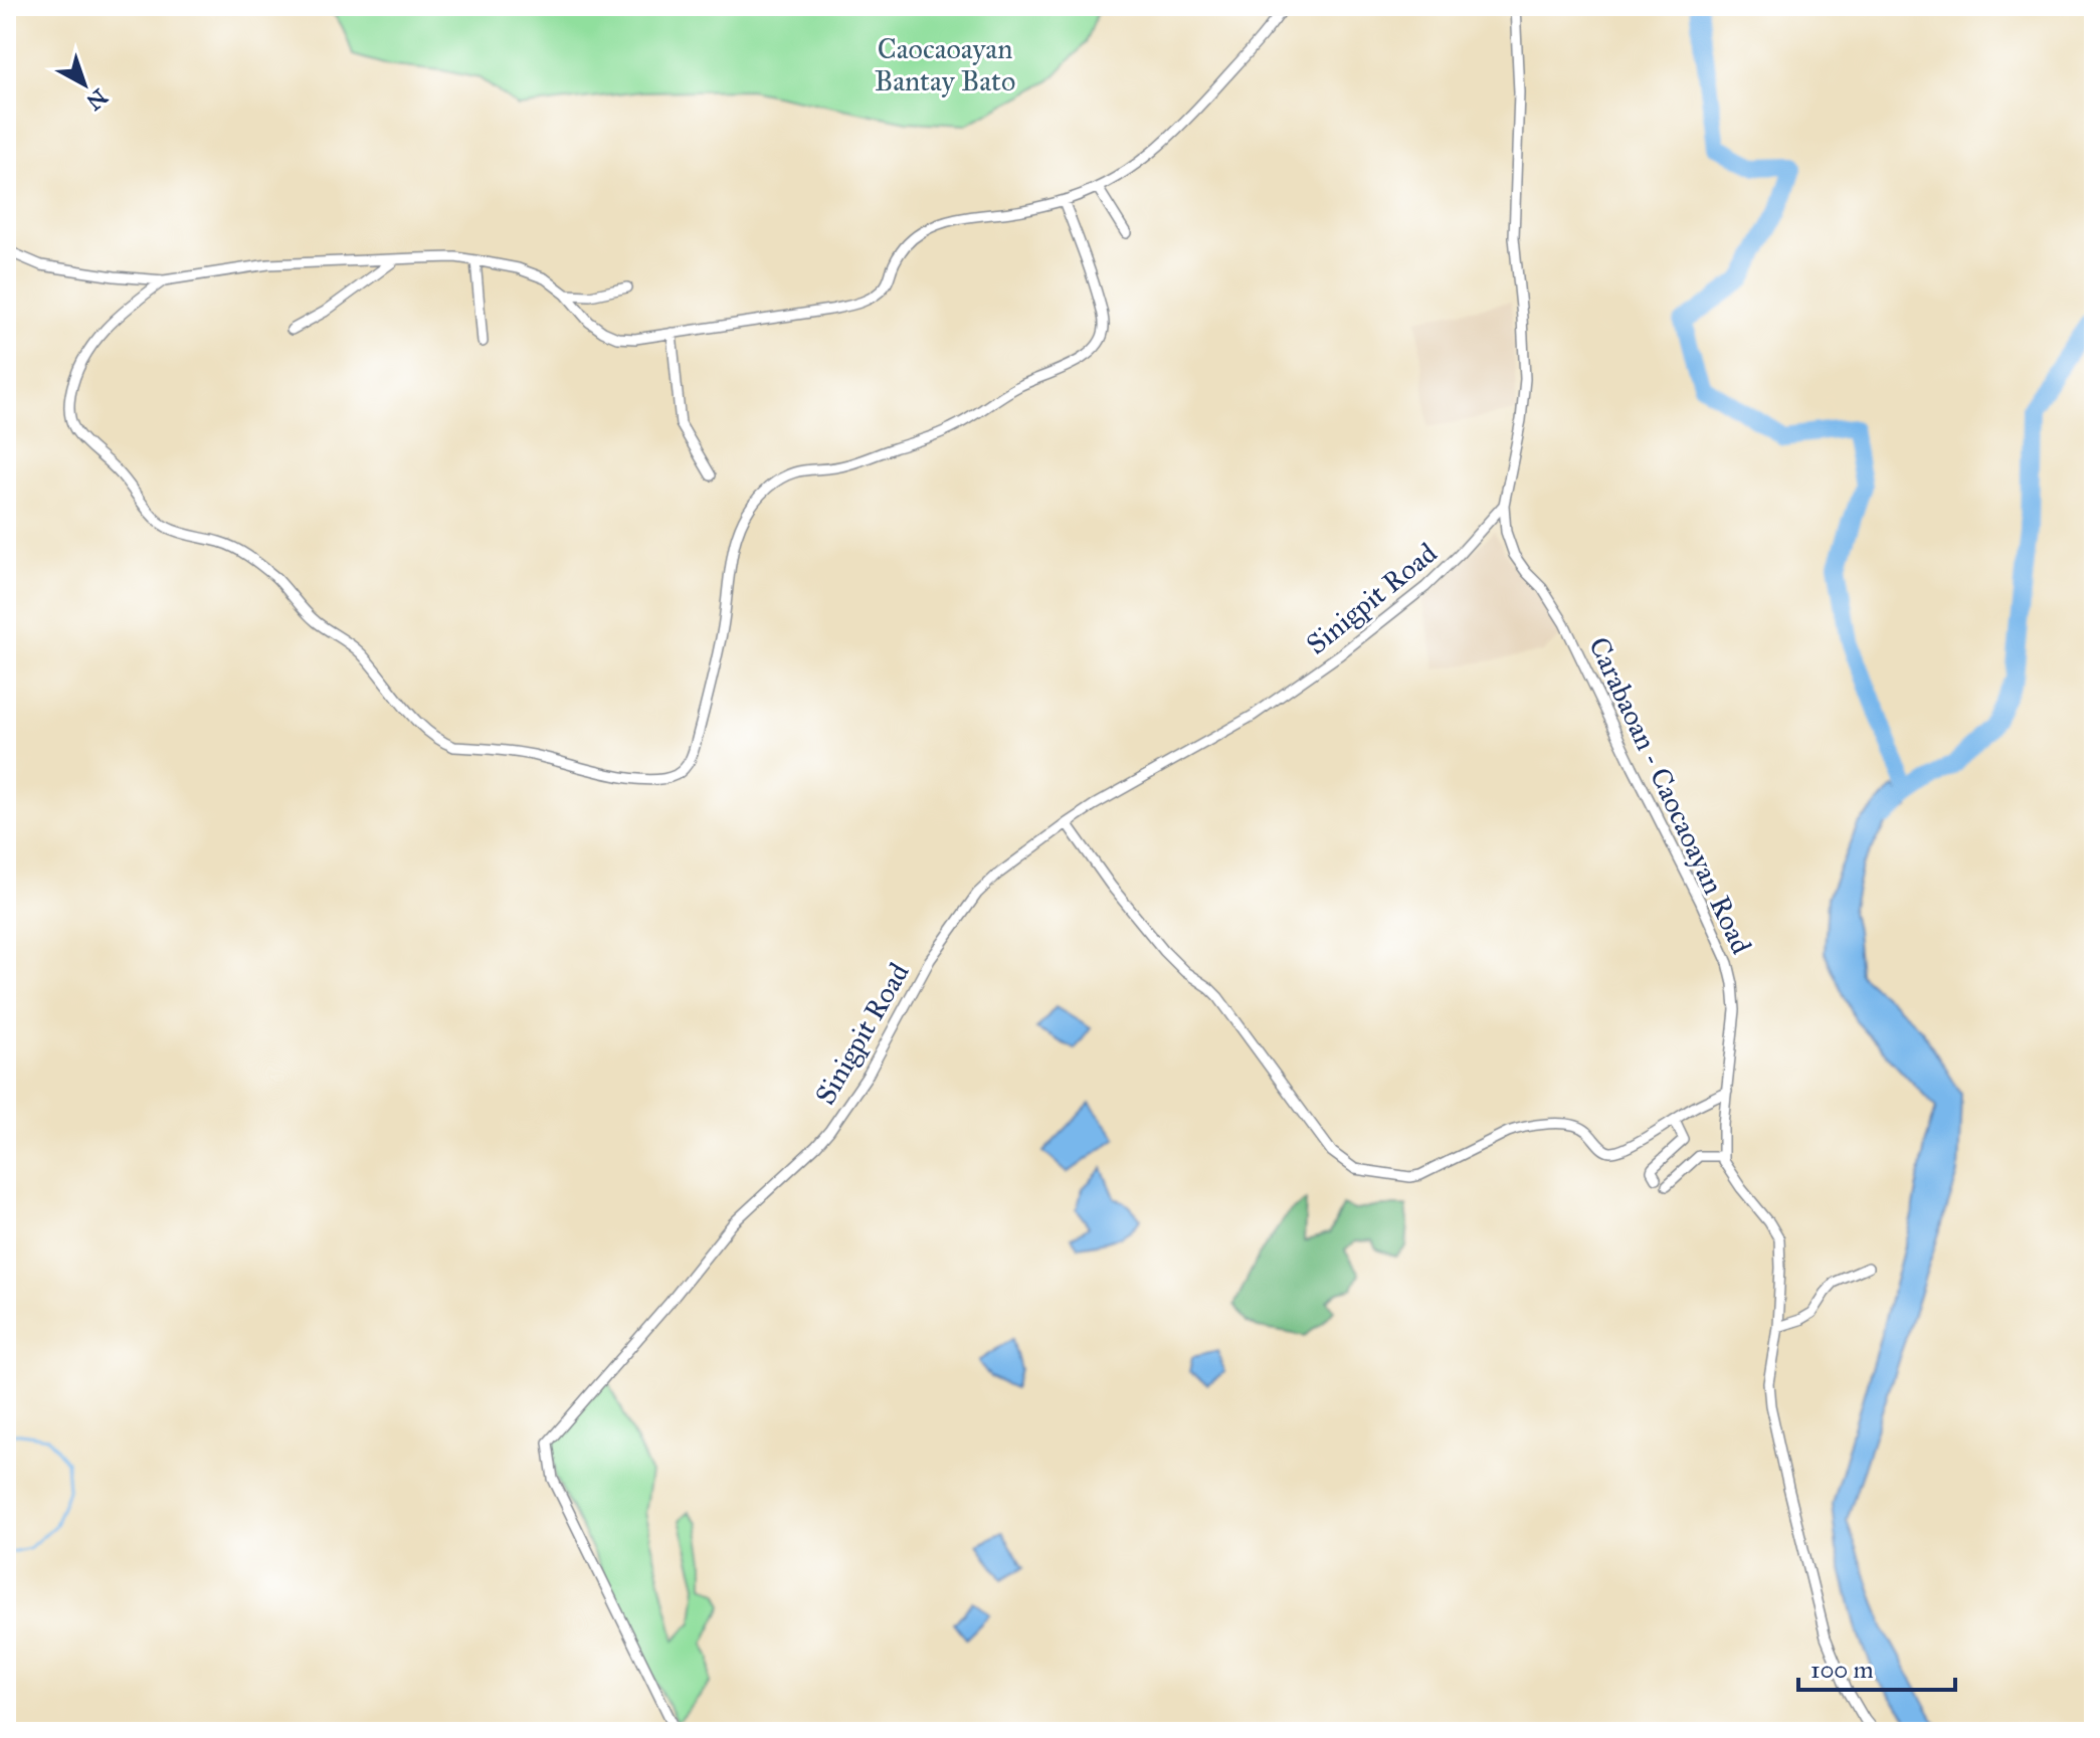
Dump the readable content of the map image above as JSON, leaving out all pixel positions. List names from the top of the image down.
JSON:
{
  "streets": {
    "street": ["Sinigpit Road", "Carabaoan - Caocaoayan Road"]
  },
  "crossings": [
    ["Sinigpit Road", "Carabaoan - Caocaoayan Road"]
  ],
  "parks": ["Caocaoayan Bantay Bato"],
  "scale_bar": "100 m",
  "north": "bottom right"
}
